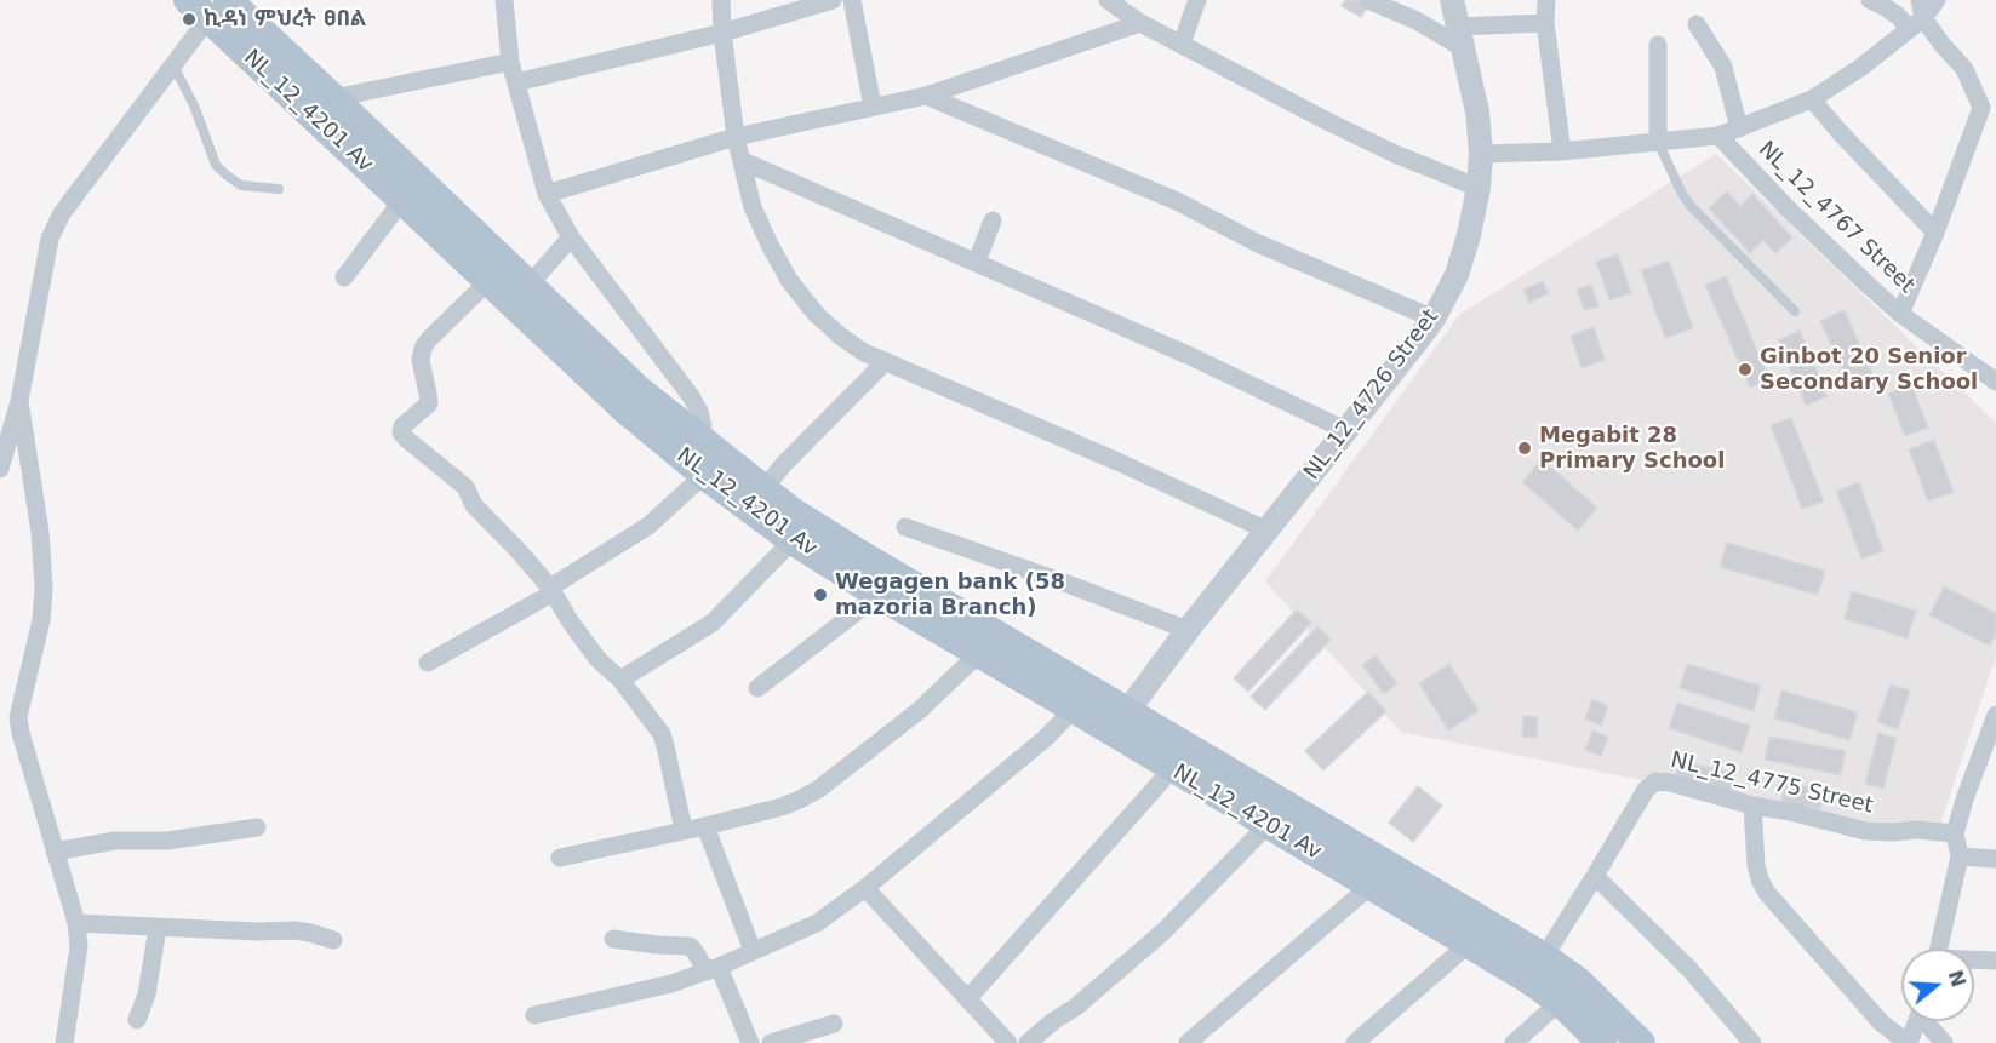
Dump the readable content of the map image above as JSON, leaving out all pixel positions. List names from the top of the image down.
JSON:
{
  "streets": {
    "main road": ["NL_12_4201 Av"],
    "street": ["NL_12_4767 Street", "NL_12_4726 Street", "NL_12_4775 Street"]
  },
  "crossings": [
    ["NL_12_4201 Av", "NL_12_4726 Street"],
    ["NL_12_4201 Av", "NL_12_4775 Street"]
  ],
  "places": [
    "ኪዳነ ምህረት ፀበል",
    "Ginbot 20 Senior Secondary School",
    "Megabit 28 Primary School",
    "Wegagen bank (58 mazoria Branch)"
  ],
  "north": "right"
}
